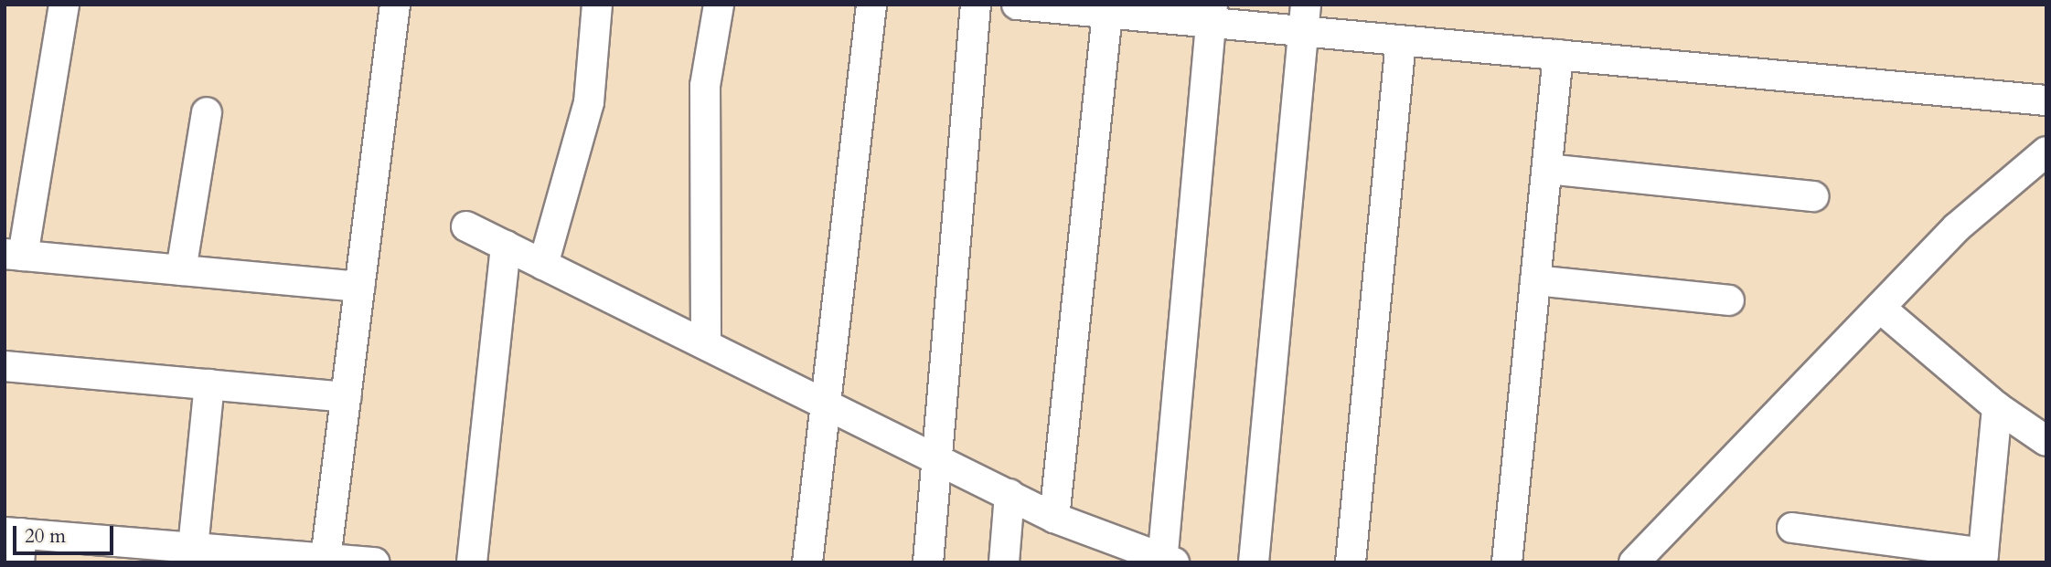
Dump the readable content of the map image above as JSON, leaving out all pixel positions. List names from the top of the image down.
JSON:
{
  "scale_bar": "20 m"
}
